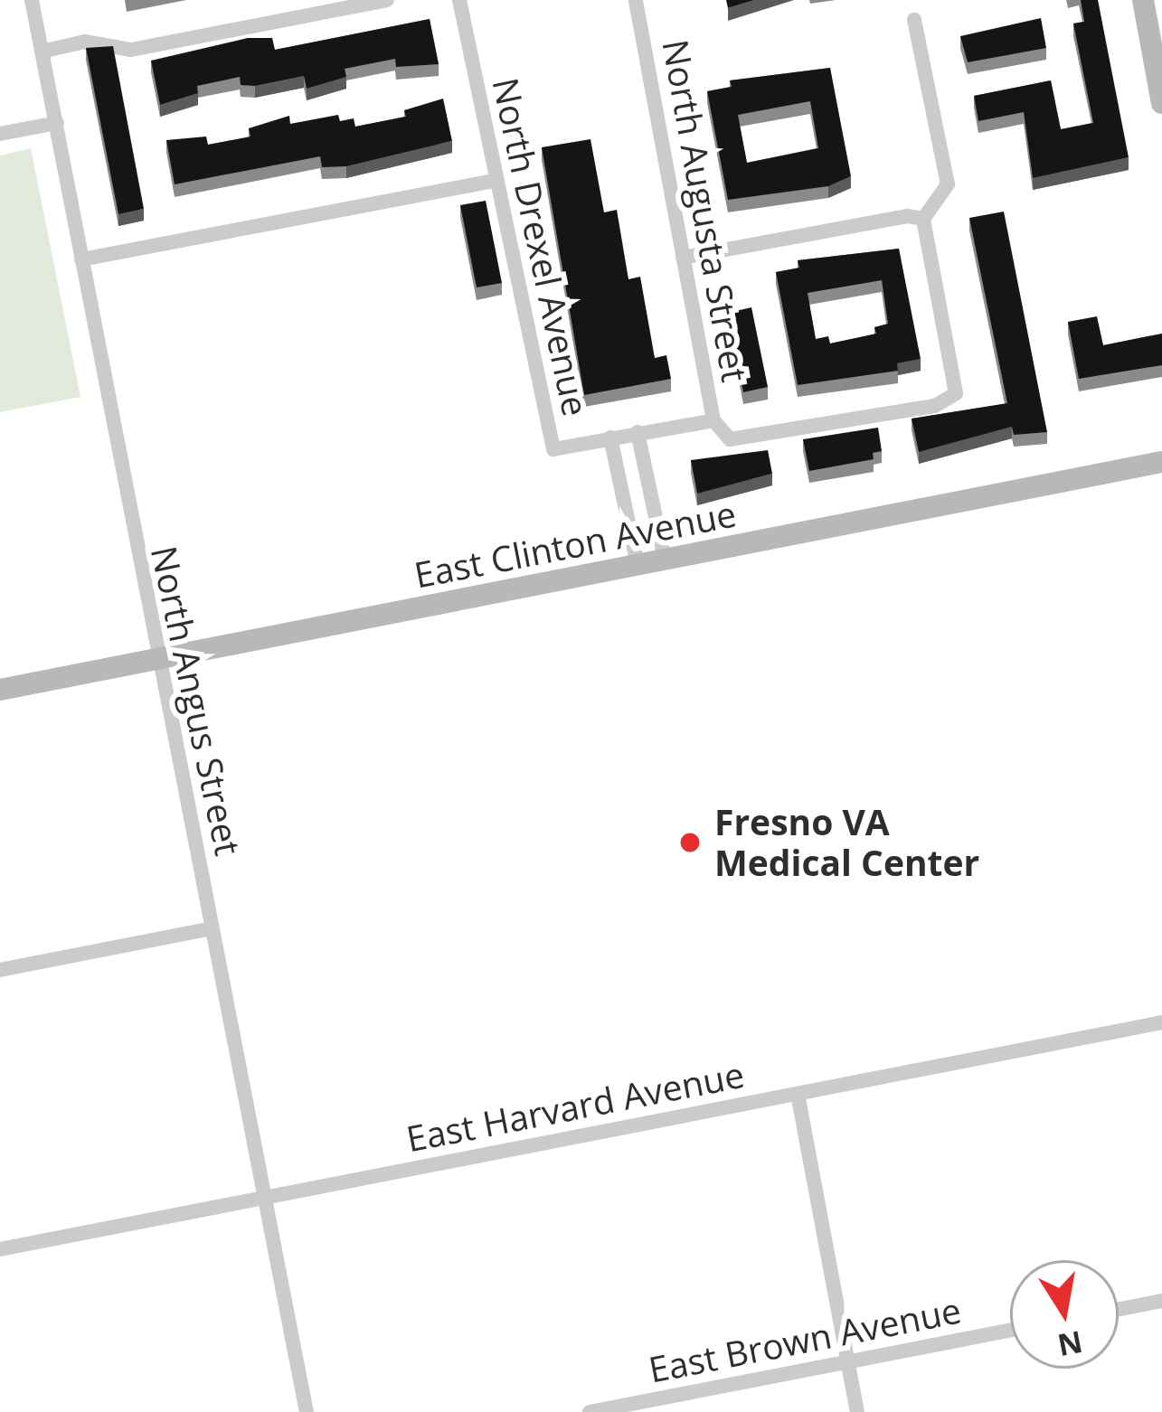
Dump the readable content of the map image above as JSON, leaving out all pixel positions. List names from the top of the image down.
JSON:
{
  "streets": {
    "main road": ["East Clinton Avenue"],
    "street": [
      "North Augusta Street",
      "North Drexel Avenue",
      "North Angus Street",
      "East Harvard Avenue",
      "East Brown Avenue"
    ]
  },
  "crossings": [
    ["North Augusta Street", "North Drexel Avenue"],
    ["North Drexel Avenue", "East Clinton Avenue"],
    ["East Clinton Avenue", "North Angus Street"],
    ["North Angus Street", "East Harvard Avenue"]
  ],
  "places": ["Fresno VA Medical Center"],
  "north": "bottom"
}
